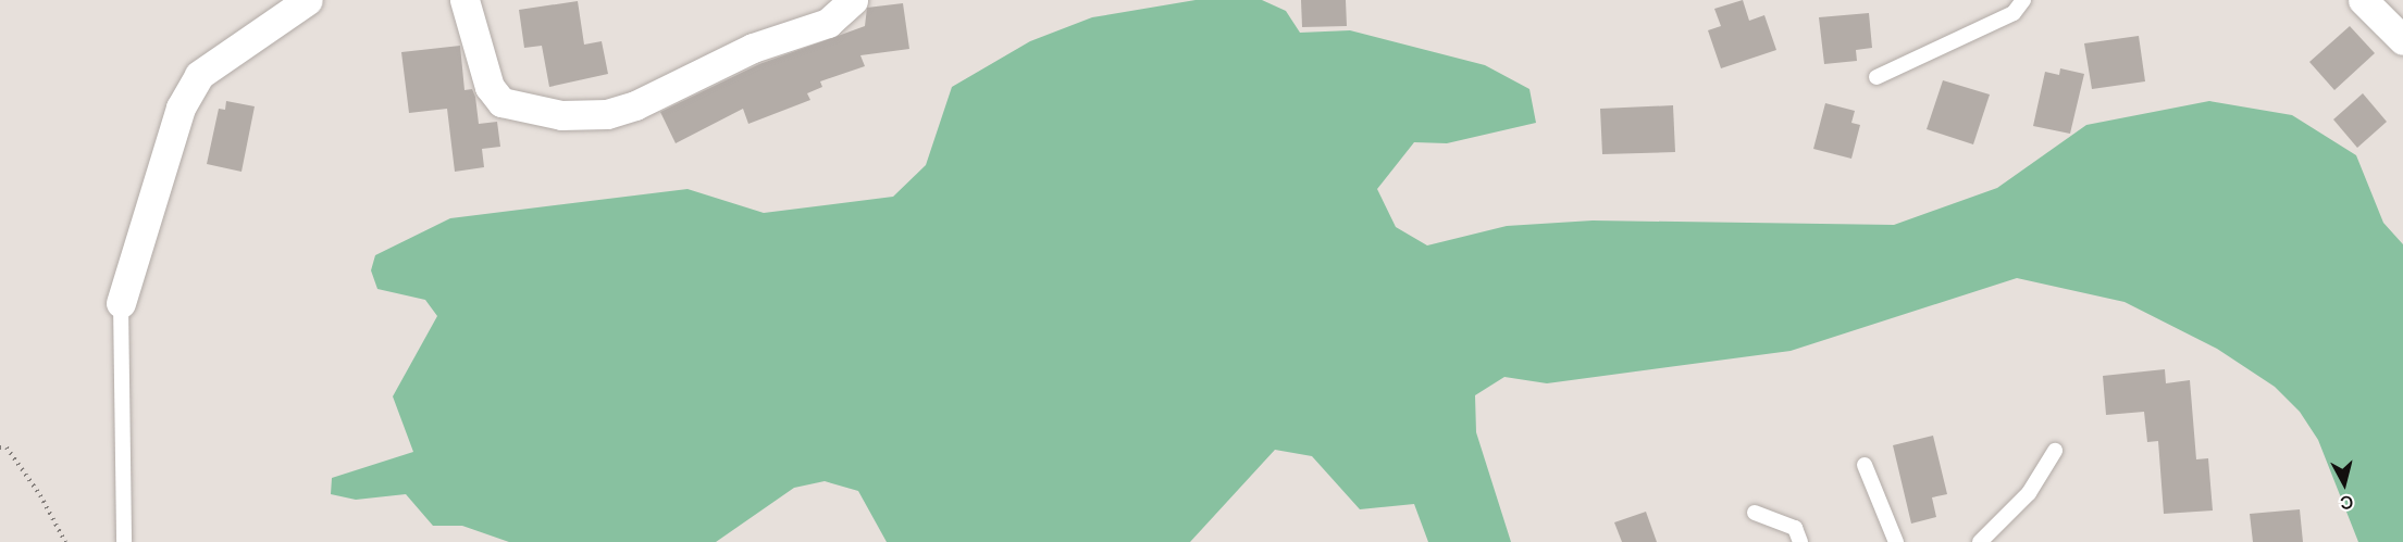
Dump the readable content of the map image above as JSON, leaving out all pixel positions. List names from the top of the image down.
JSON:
{
  "north": "bottom"
}
